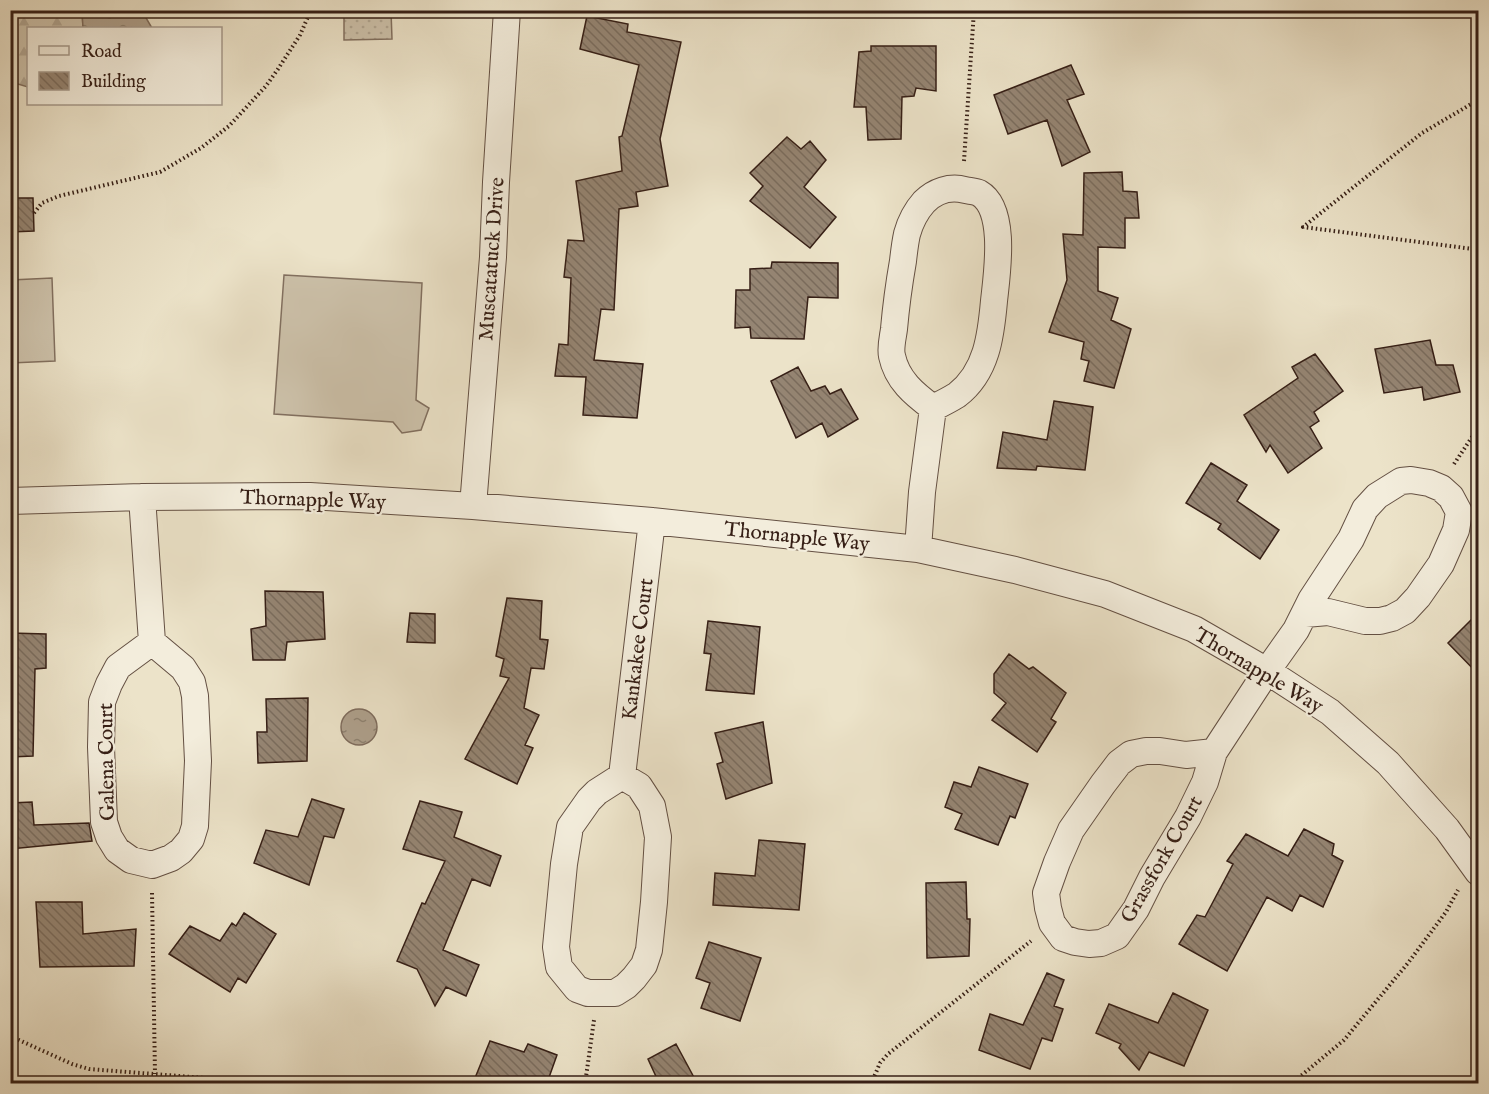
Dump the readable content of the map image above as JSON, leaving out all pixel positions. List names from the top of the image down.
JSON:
{
  "streets": {
    "street": [
      "Muscatatuck Drive",
      "Thornapple Way",
      "Kankakee Court",
      "Galena Court",
      "Grassfork Court"
    ]
  },
  "crossings": [
    ["Muscatatuck Drive", "Thornapple Way"],
    ["Thornapple Way", "Kankakee Court"],
    ["Thornapple Way", "Grassfork Court"]
  ],
  "legend": ["Road", "Building"]
}
